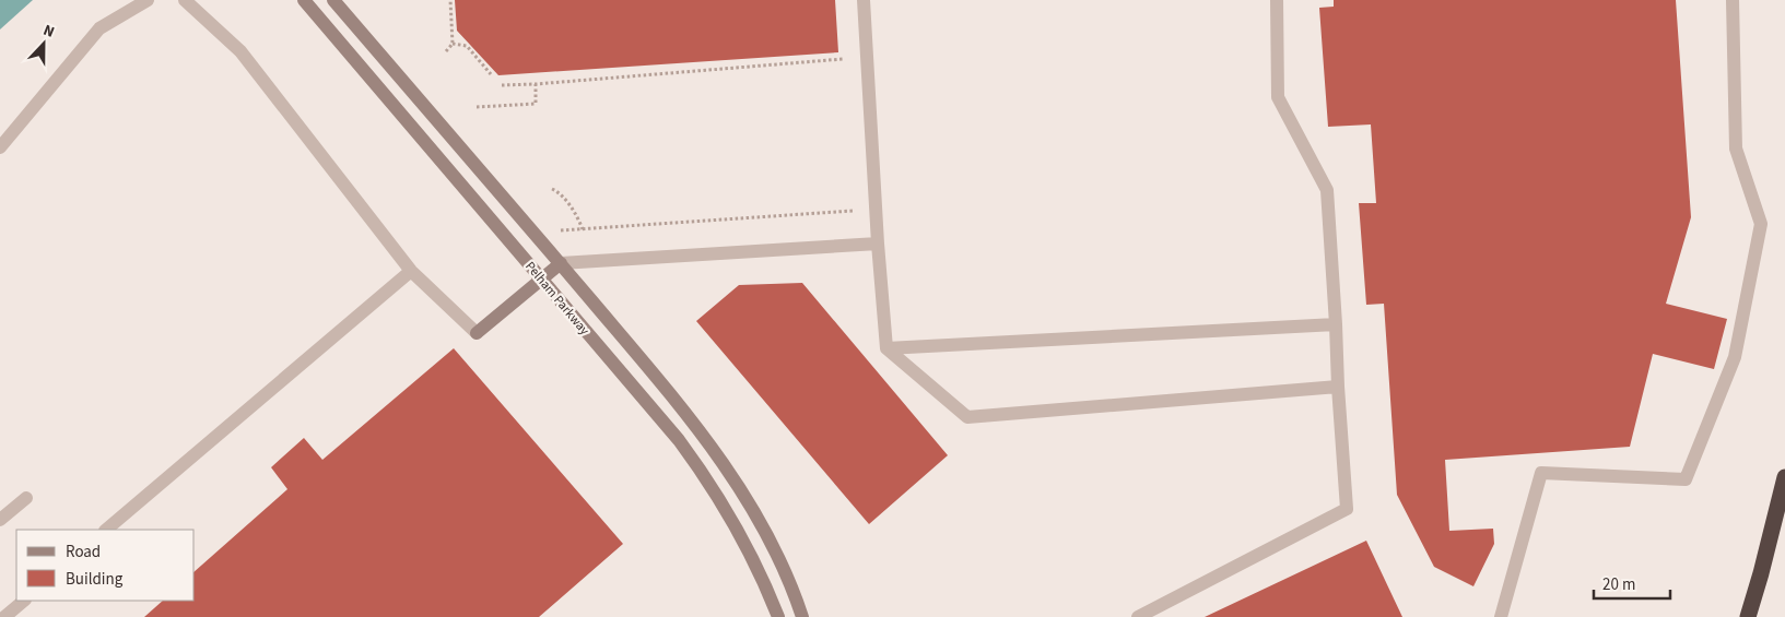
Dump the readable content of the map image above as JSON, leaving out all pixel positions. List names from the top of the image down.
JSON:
{
  "streets": {
    "main road": ["Pelham Parkway"]
  },
  "legend": ["Road", "Building"],
  "scale_bar": "20 m",
  "north": "top"
}
